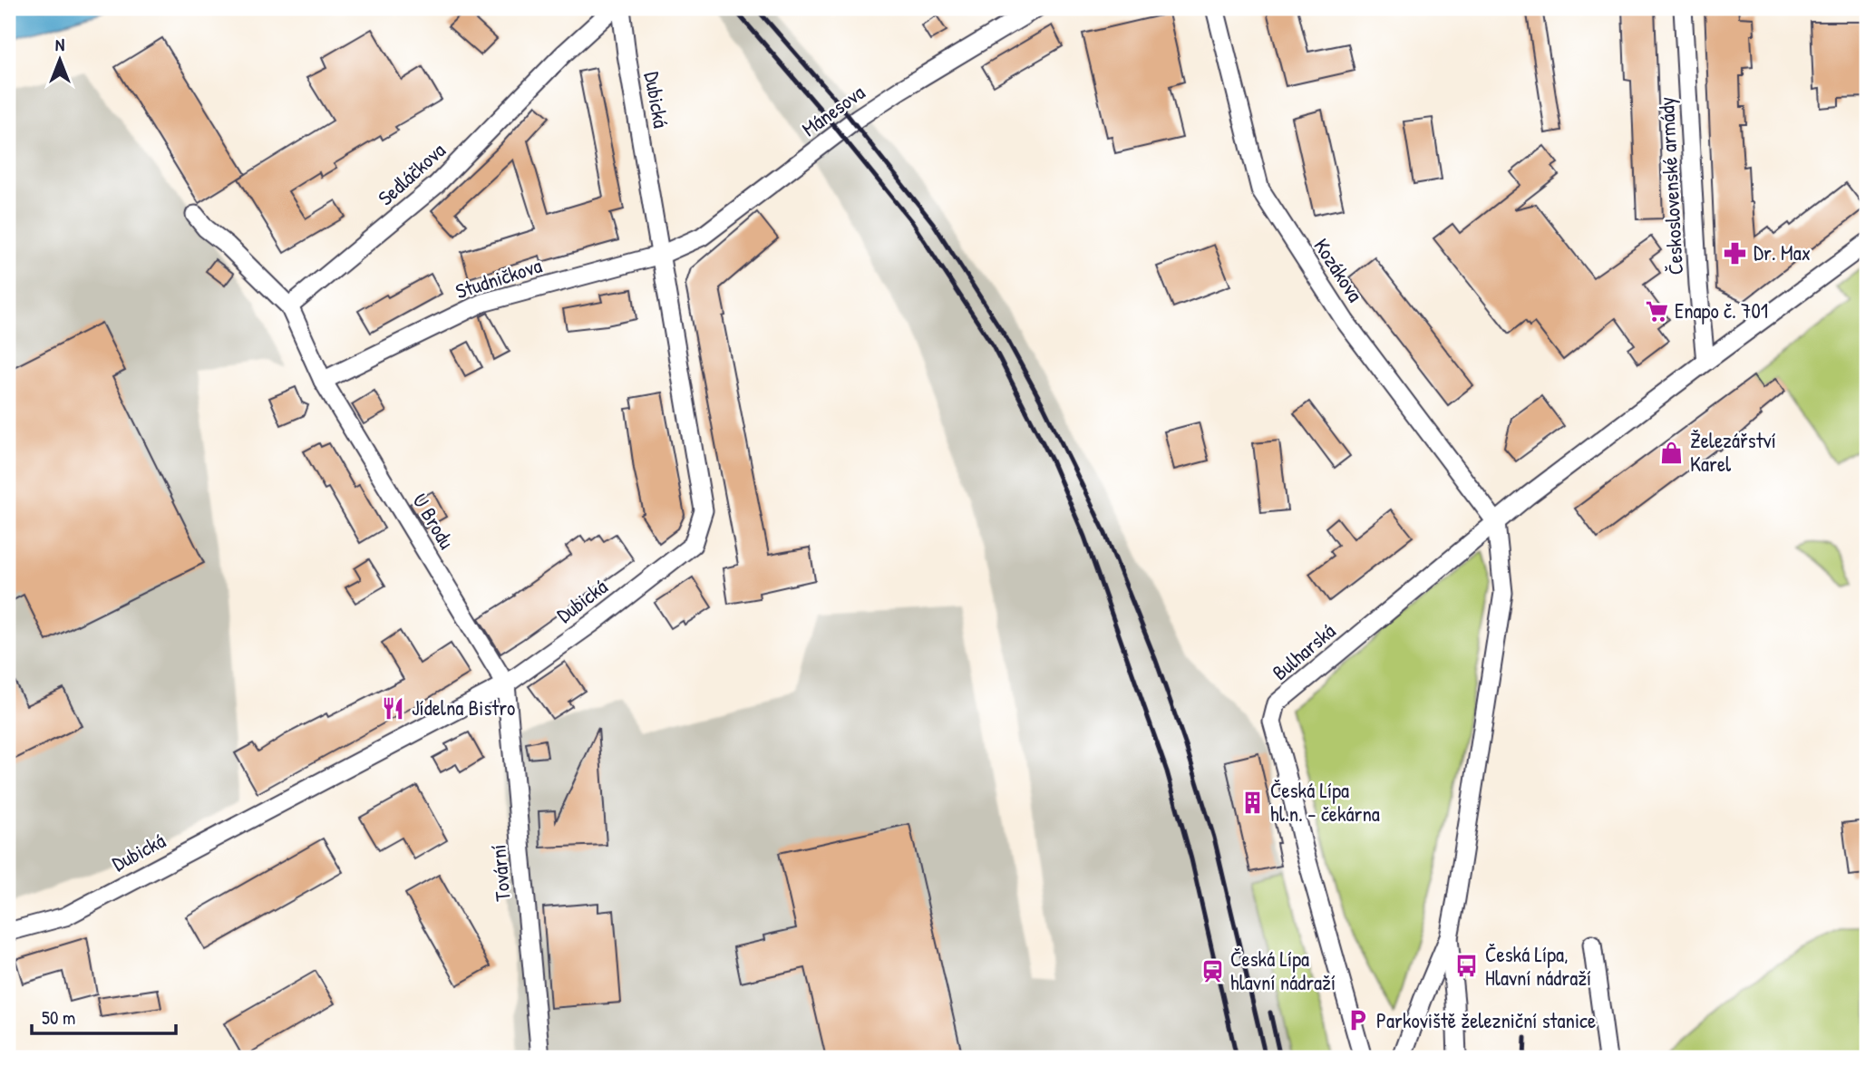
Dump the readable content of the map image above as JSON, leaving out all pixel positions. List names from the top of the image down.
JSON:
{
  "streets": {
    "street": [
      "Dubická",
      "Mánesova",
      "Sedláčkova",
      "Československé armády",
      "Kozákova",
      "Studničkova",
      "U Brodu",
      "Bulharská",
      "Tovární"
    ]
  },
  "crossings": [
    ["Dubická", "Mánesova"],
    ["Dubická", "Studničkova"],
    ["Dubická", "U Brodu"],
    ["Dubická", "Tovární"],
    ["Mánesova", "Studničkova"],
    ["Československé armády", "Bulharská"],
    ["Kozákova", "Bulharská"],
    ["Studničkova", "U Brodu"],
    ["U Brodu", "Tovární"]
  ],
  "places": {
    "pharmacy": ["Dr. Max"],
    "supermarket": ["Enapo č. 701"],
    "shop": ["Železářství Karel"],
    "restaurant": ["Jídelna Bistro"],
    "building": ["Česká Lípa hl.n. - čekárna"],
    "bus stop": ["Česká Lípa, Hlavní nádraží"],
    "station": ["Česká Lípa hlavní nádraží"],
    "parking": ["Parkoviště železniční stanice"]
  },
  "scale_bar": "50 m",
  "north": "top"
}
